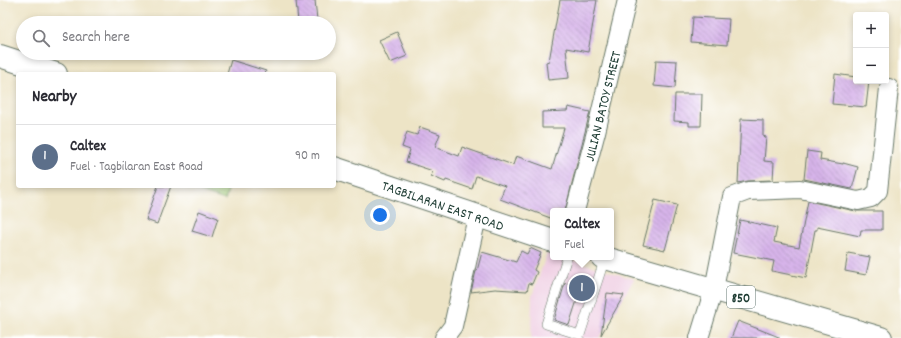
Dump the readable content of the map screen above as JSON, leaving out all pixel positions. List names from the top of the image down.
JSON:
{
  "streets": {
    "main road": ["TAGBILARAN EAST ROAD", "850"],
    "street": ["JULIAN BATOY STREET"]
  },
  "page": {
    "map_buttons": ["+", "−"],
    "search": "Search here",
    "heading": "Nearby",
    "list": [
      {
        "mark": "1",
        "name": "Caltex",
        "note": "Fuel · Tagbilaran East Road",
        "value": "90 m"
      }
    ],
    "popup": ["Caltex", "Fuel"],
    "pins": "1"
  }
}
